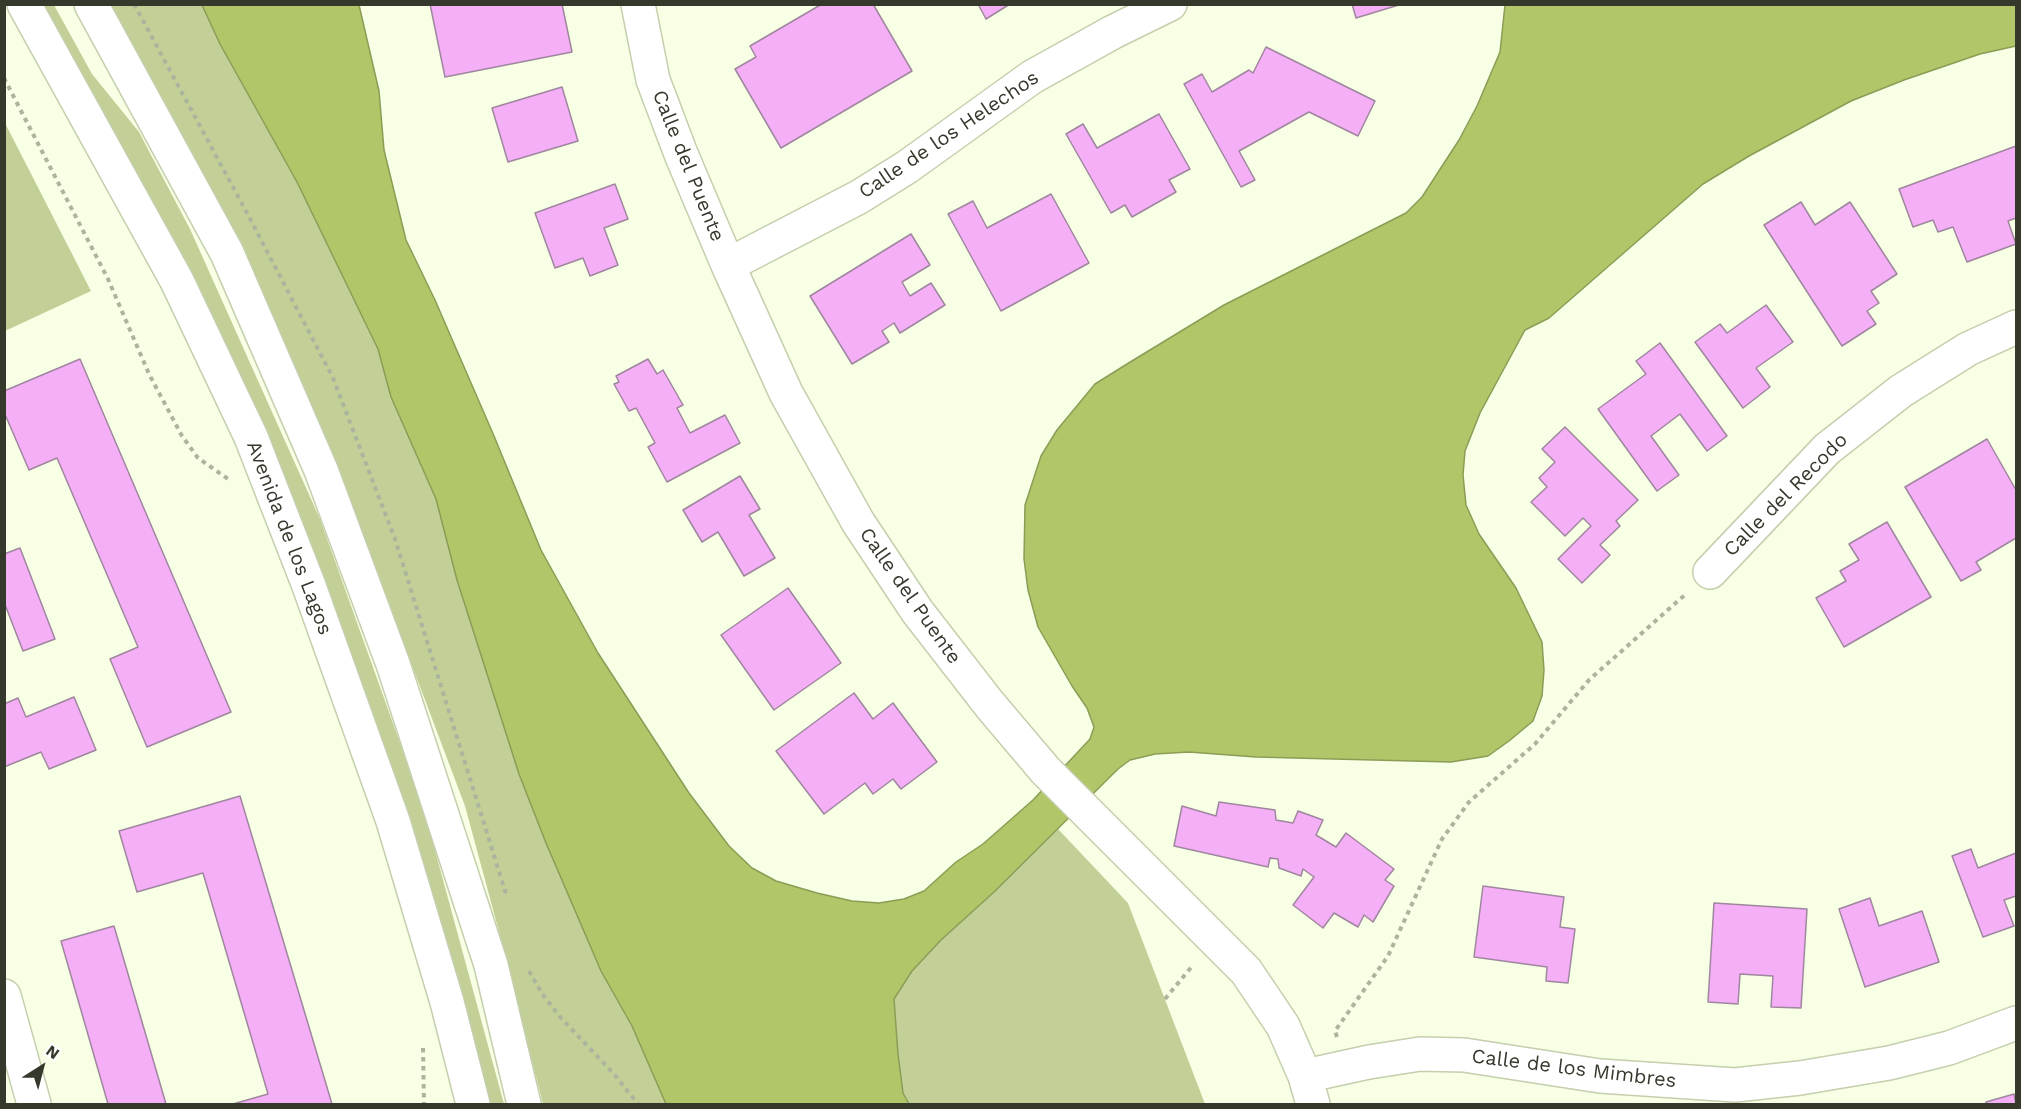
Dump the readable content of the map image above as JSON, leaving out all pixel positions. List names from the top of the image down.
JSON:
{
  "streets": {
    "street": [
      "Calle de los Helechos",
      "Calle del Puente",
      "Calle del Recodo",
      "Avenida de los Lagos",
      "Calle de los Mimbres"
    ]
  },
  "crossings": [
    ["Calle de los Helechos", "Calle del Puente"],
    ["Calle del Puente", "Calle de los Mimbres"]
  ],
  "north": "top right"
}
